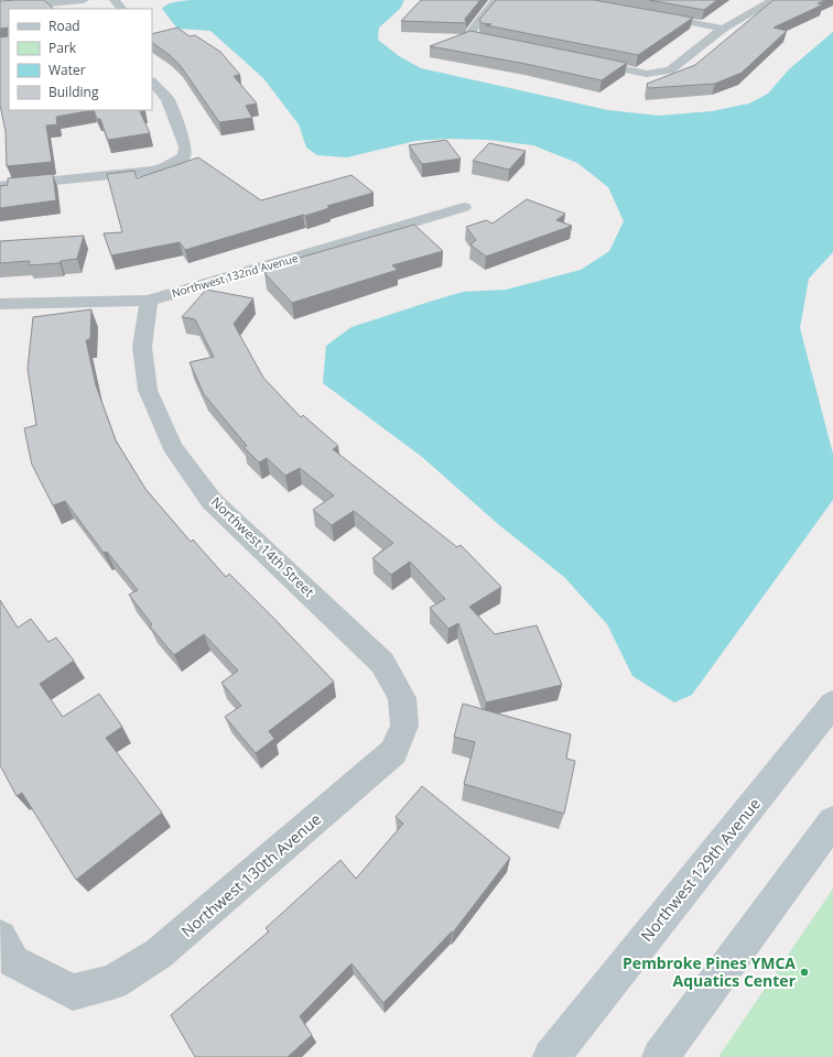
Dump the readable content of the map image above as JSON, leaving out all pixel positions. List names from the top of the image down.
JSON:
{
  "streets": {
    "street": [
      "Northwest 132nd Avenue",
      "Northwest 14th Street",
      "Northwest 129th Avenue",
      "Northwest 130th Avenue"
    ]
  },
  "crossings": [
    ["Northwest 132nd Avenue", "Northwest 14th Street"],
    ["Northwest 14th Street", "Northwest 130th Avenue"]
  ],
  "places": ["Pembroke Pines YMCA Aquatics Center"],
  "legend": [
    "Road",
    "Park",
    "Water",
    "Building"
  ]
}
